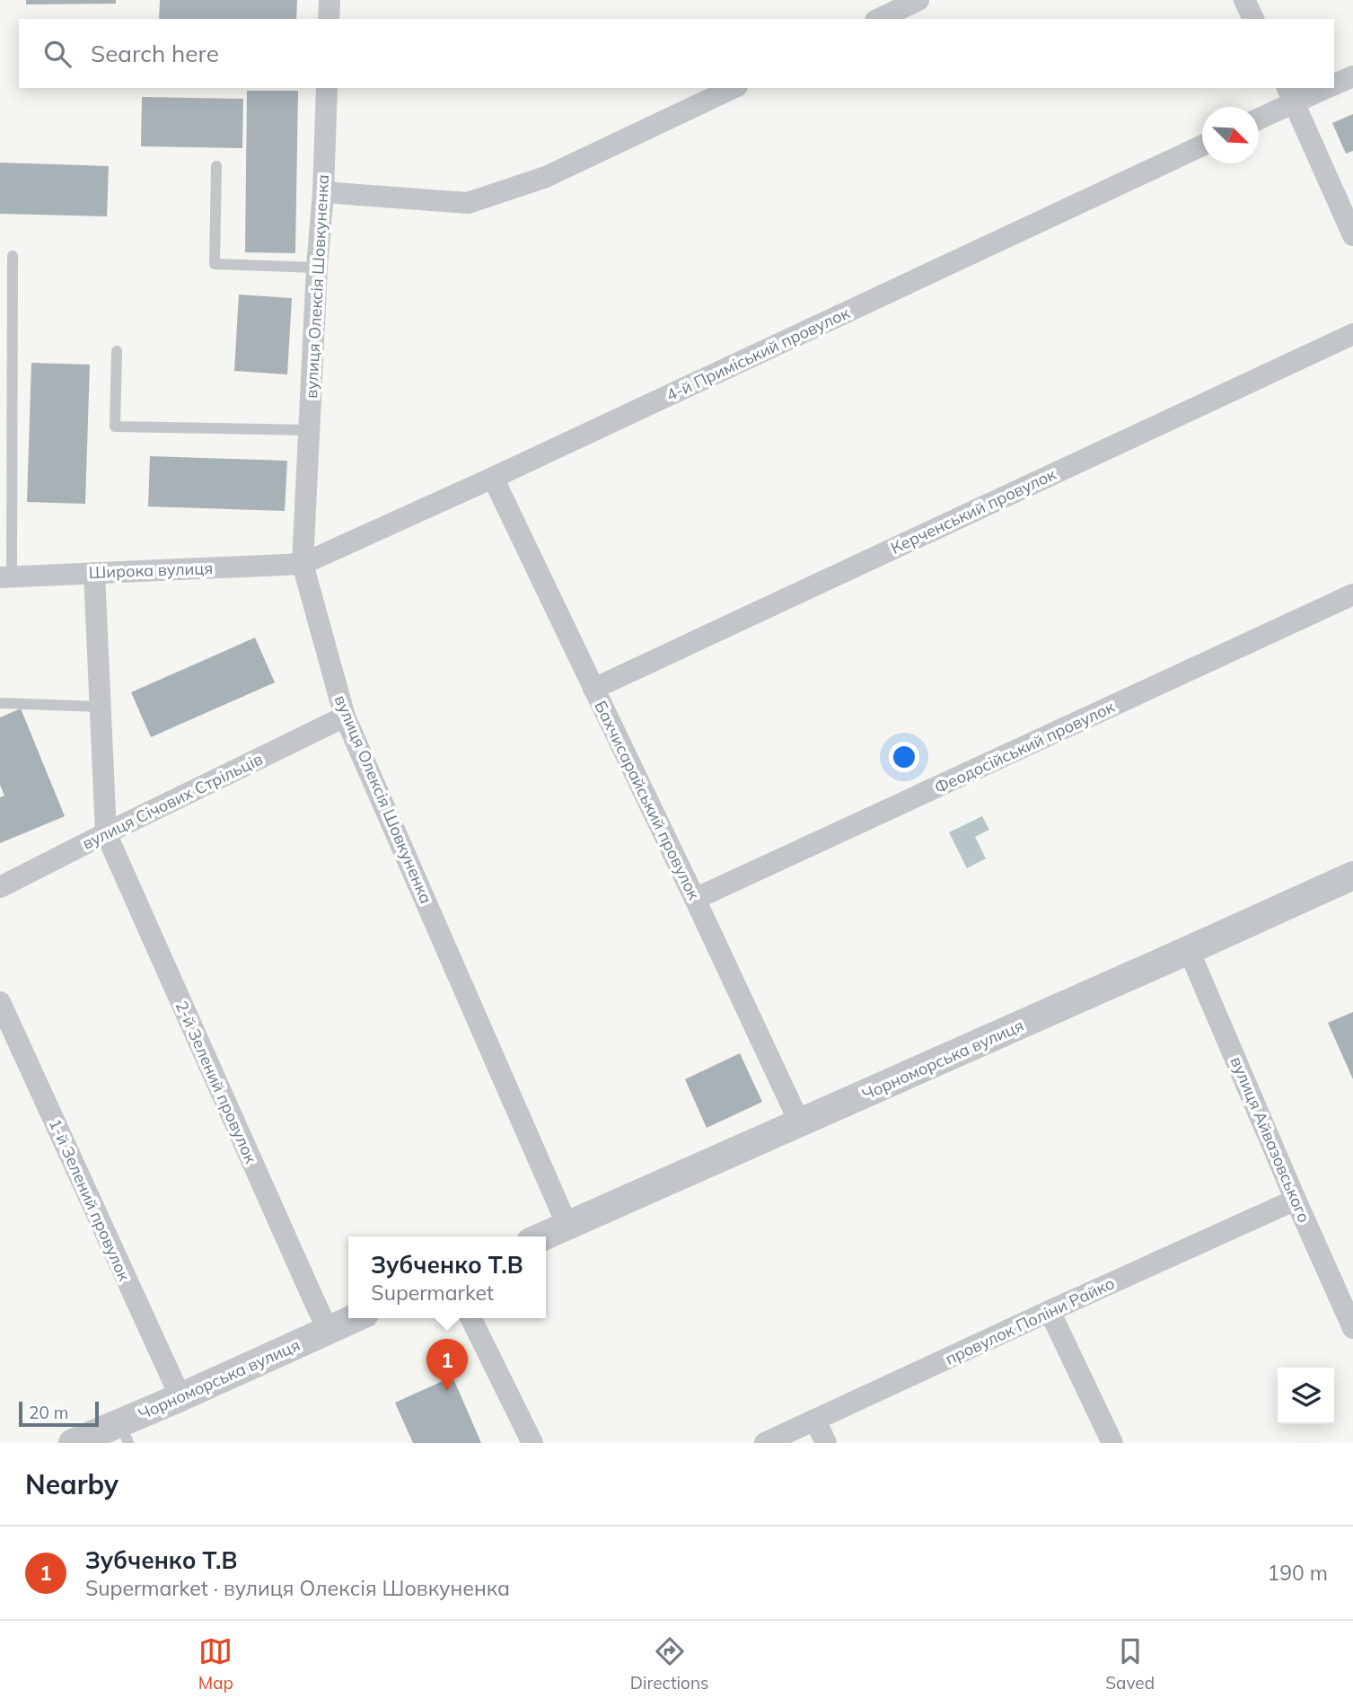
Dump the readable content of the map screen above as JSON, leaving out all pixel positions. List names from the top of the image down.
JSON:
{
  "streets": {
    "street": [
      "вулиця Олексія Шовкуненка",
      "4-й Приміський провулок",
      "Керченський провулок",
      "Широка вулиця",
      "Феодосійський провулок",
      "Бахчисарайський провулок",
      "вулиця Січових Стрільців",
      "Чорноморська вулиця",
      "2-й Зелений провулок",
      "вулиця Айвазовського",
      "1-й Зелений провулок",
      "провулок Поліни Райко"
    ]
  },
  "crossings": [
    ["вулиця Олексія Шовкуненка", "4-й Приміський провулок"],
    ["вулиця Олексія Шовкуненка", "Широка вулиця"],
    ["вулиця Олексія Шовкуненка", "вулиця Січових Стрільців"],
    ["вулиця Олексія Шовкуненка", "Чорноморська вулиця"],
    ["4-й Приміський провулок", "Широка вулиця"],
    ["4-й Приміський провулок", "Бахчисарайський провулок"],
    ["Керченський провулок", "Бахчисарайський провулок"],
    ["Феодосійський провулок", "Бахчисарайський провулок"],
    ["Бахчисарайський провулок", "Чорноморська вулиця"],
    ["вулиця Січових Стрільців", "2-й Зелений провулок"],
    ["Чорноморська вулиця", "2-й Зелений провулок"],
    ["Чорноморська вулиця", "вулиця Айвазовського"],
    ["Чорноморська вулиця", "1-й Зелений провулок"],
    ["вулиця Айвазовського", "провулок Поліни Райко"]
  ],
  "scale_bar": "20 m",
  "north": "bottom right",
  "page": {
    "search": "Search here",
    "popup": ["Зубченко Т.В", "Supermarket"],
    "pins": "1",
    "scale": "20 m",
    "heading": "Nearby",
    "list": [
      {
        "mark": "1",
        "name": "Зубченко Т.В",
        "note": "Supermarket · вулиця Олексія Шовкуненка",
        "value": "190 m"
      }
    ],
    "nav": ["Map", "Directions", "Saved"]
  }
}
